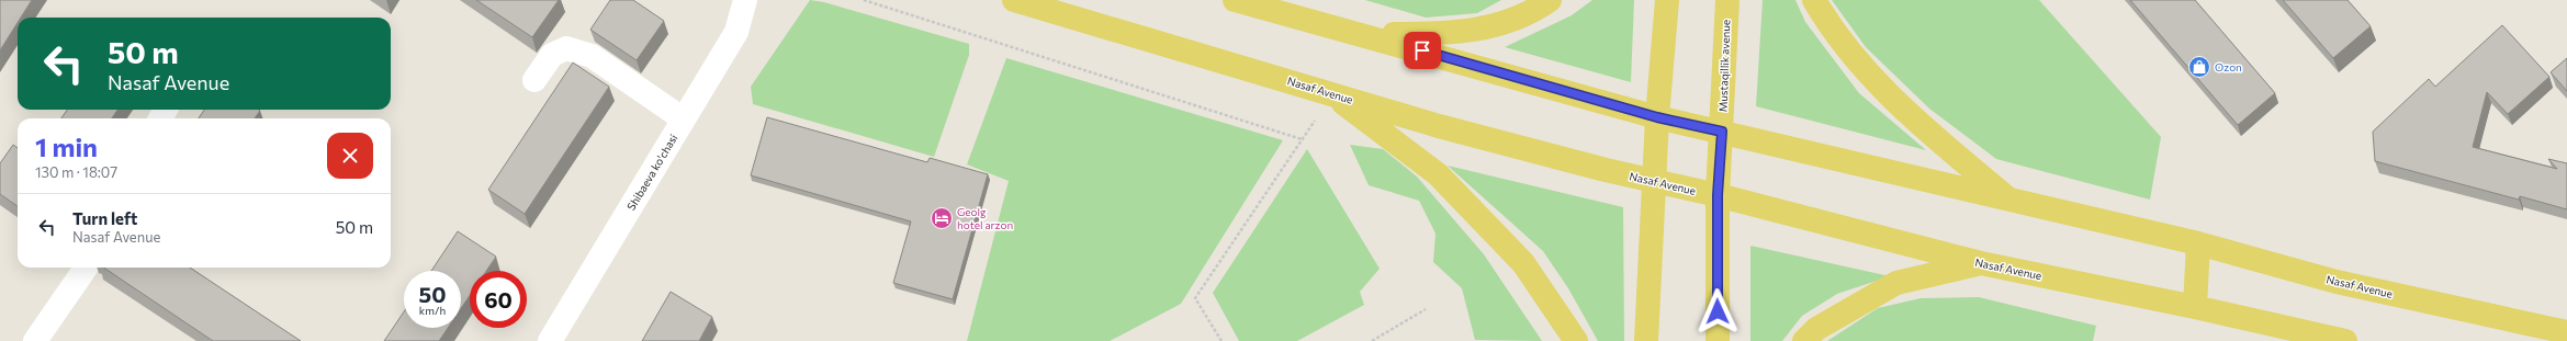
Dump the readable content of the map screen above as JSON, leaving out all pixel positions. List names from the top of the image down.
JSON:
{
  "streets": {
    "main road": ["Mustaqillik avenue", "Nasaf Avenue"],
    "street": ["Shibaeva ko'chasi"]
  },
  "crossings": [
    ["Mustaqillik avenue", "Nasaf Avenue"]
  ],
  "places": {
    "shop": ["Ozon"],
    "hotel": ["Geolg hotel arzon"]
  },
  "page": {
    "turn": ["50 m", "Nasaf Avenue"],
    "heading": ["1 min", "130 m · 18:07"],
    "list": [
      {
        "name": "Turn left",
        "note": "Nasaf Avenue",
        "value": "50 m"
      }
    ],
    "speed": "50 km/h",
    "limit": "60"
  }
}
